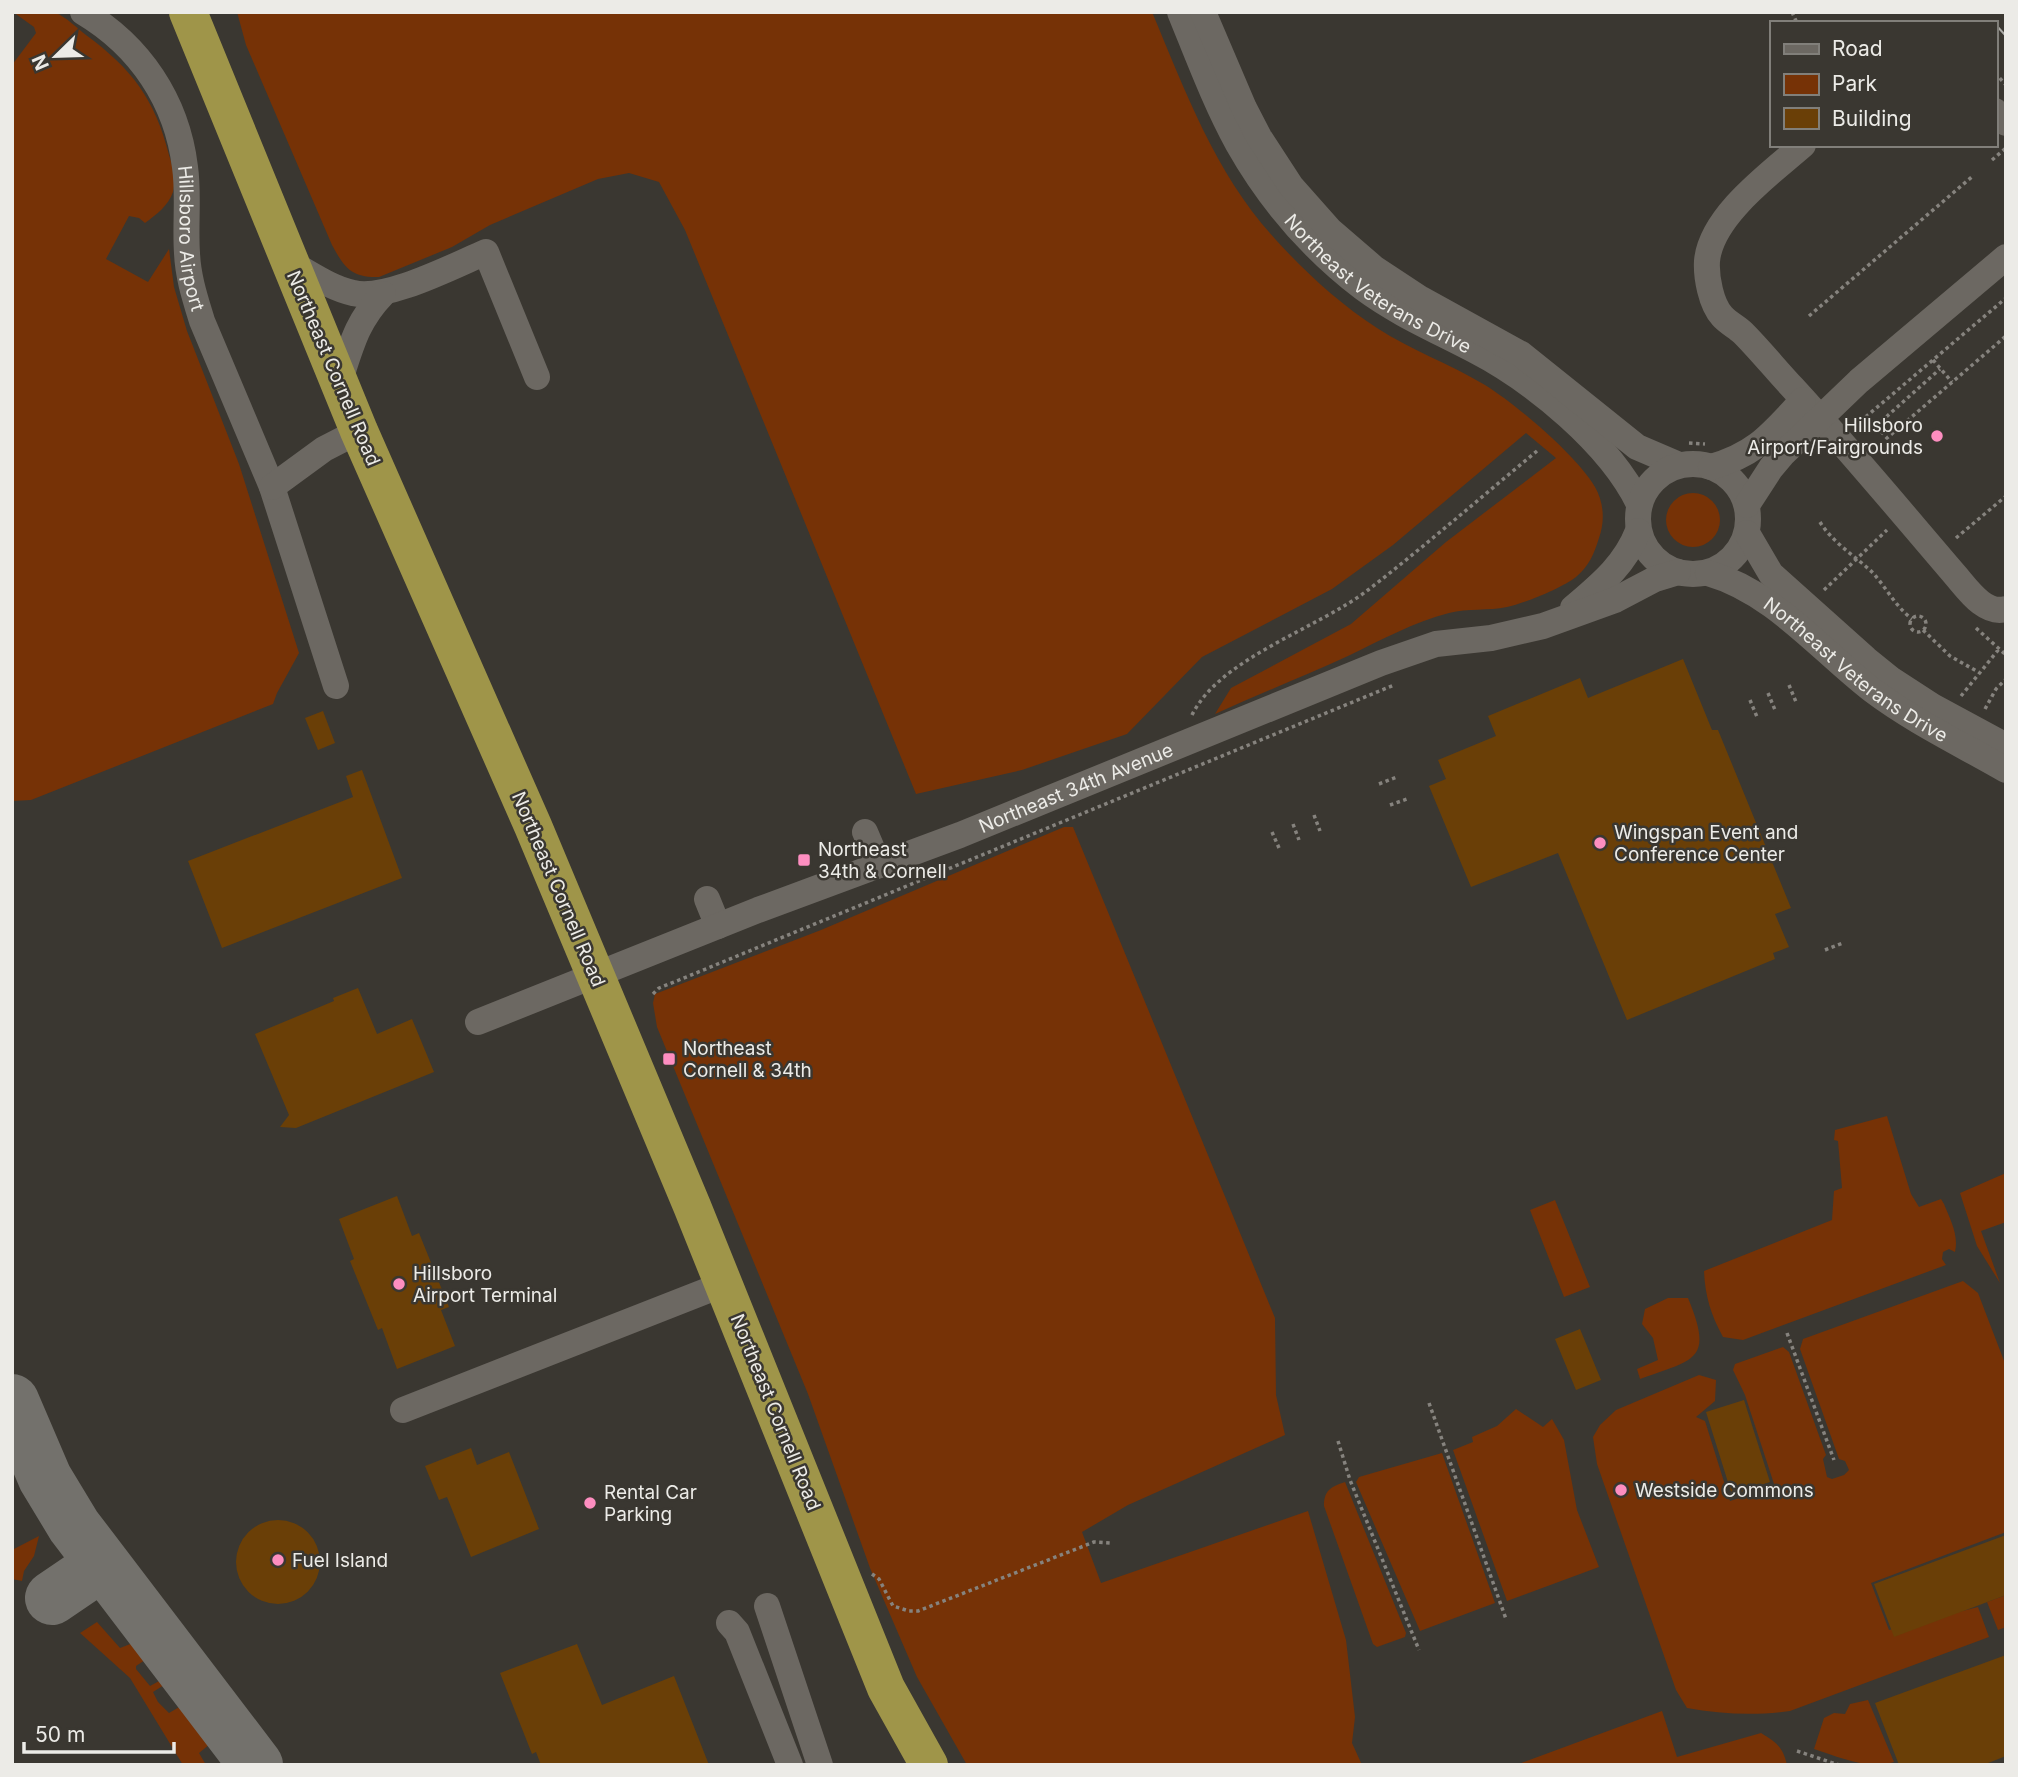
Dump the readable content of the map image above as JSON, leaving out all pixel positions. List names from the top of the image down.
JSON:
{
  "streets": {
    "highway": ["Northeast Cornell Road"],
    "street": ["Hillsboro Airport", "Northeast Veterans Drive", "Northeast 34th Avenue"]
  },
  "crossings": [
    ["Northeast Veterans Drive", "Northeast 34th Avenue"],
    ["Northeast Cornell Road", "Northeast 34th Avenue"]
  ],
  "places": {
    "other": [
      "Hillsboro Airport/Fairgrounds",
      "Wingspan Event and Conference Center",
      "Hillsboro Airport Terminal",
      "Westside Commons",
      "Rental Car Parking",
      "Fuel Island"
    ],
    "transit": ["Northeast 34th & Cornell", "Northeast Cornell & 34th"]
  },
  "legend": ["Road", "Park", "Building"],
  "scale_bar": "50 m",
  "north": "bottom left"
}
